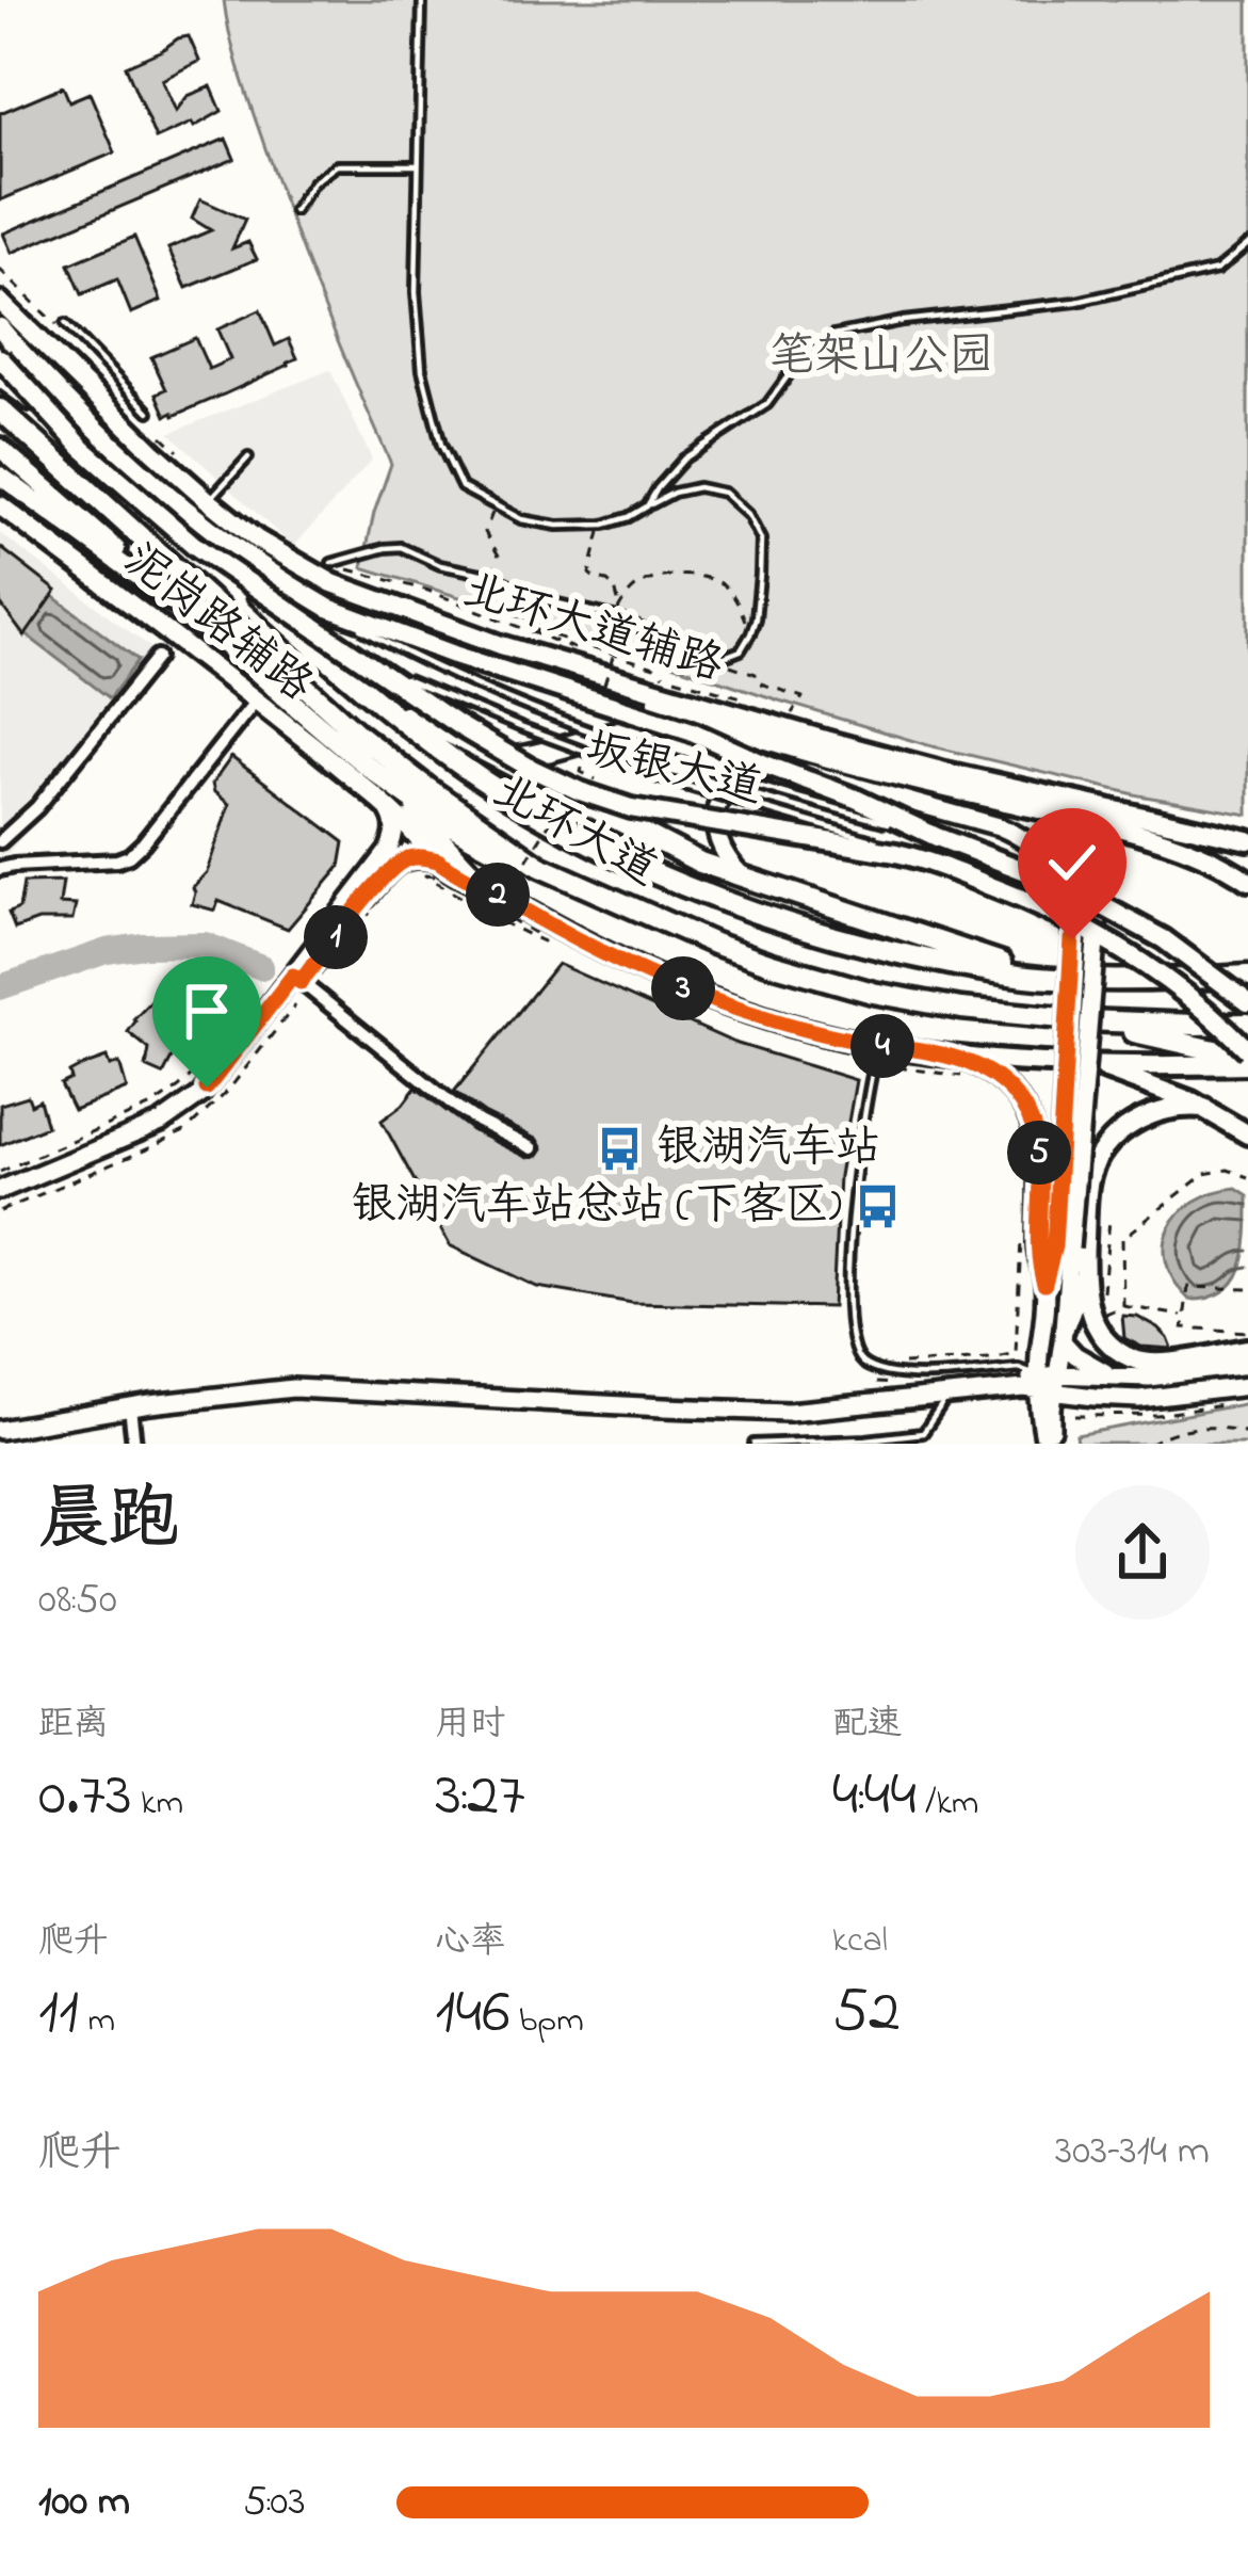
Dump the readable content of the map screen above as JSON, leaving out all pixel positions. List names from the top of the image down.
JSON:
{
  "streets": {
    "highway": ["北环大道"],
    "main road": ["泥岗路辅路", "北环大道辅路", "坂银大道"]
  },
  "crossings": [
    ["北环大道辅路", "坂银大道"],
    ["坂银大道", "北环大道"]
  ],
  "parks": ["笔架山公园"],
  "places": {
    "bus stop": ["银湖汽车站", "银湖汽车站总站 (下客区)"]
  },
  "page": {
    "pins": [
      "2",
      "1",
      "3",
      "4",
      "5"
    ],
    "heading": ["晨跑", "08:50"],
    "stats": [
      ["距离", "0.73 km"],
      ["用时", "3:27"],
      ["配速", "4:44 /km"],
      ["爬升", "11 m"],
      ["心率", "146 bpm"],
      ["kcal", "52"]
    ],
    "chart": ["爬升", "303–314 m"],
    "list": [
      {
        "name": "100 m",
        "note": "5:03"
      }
    ]
  }
}
